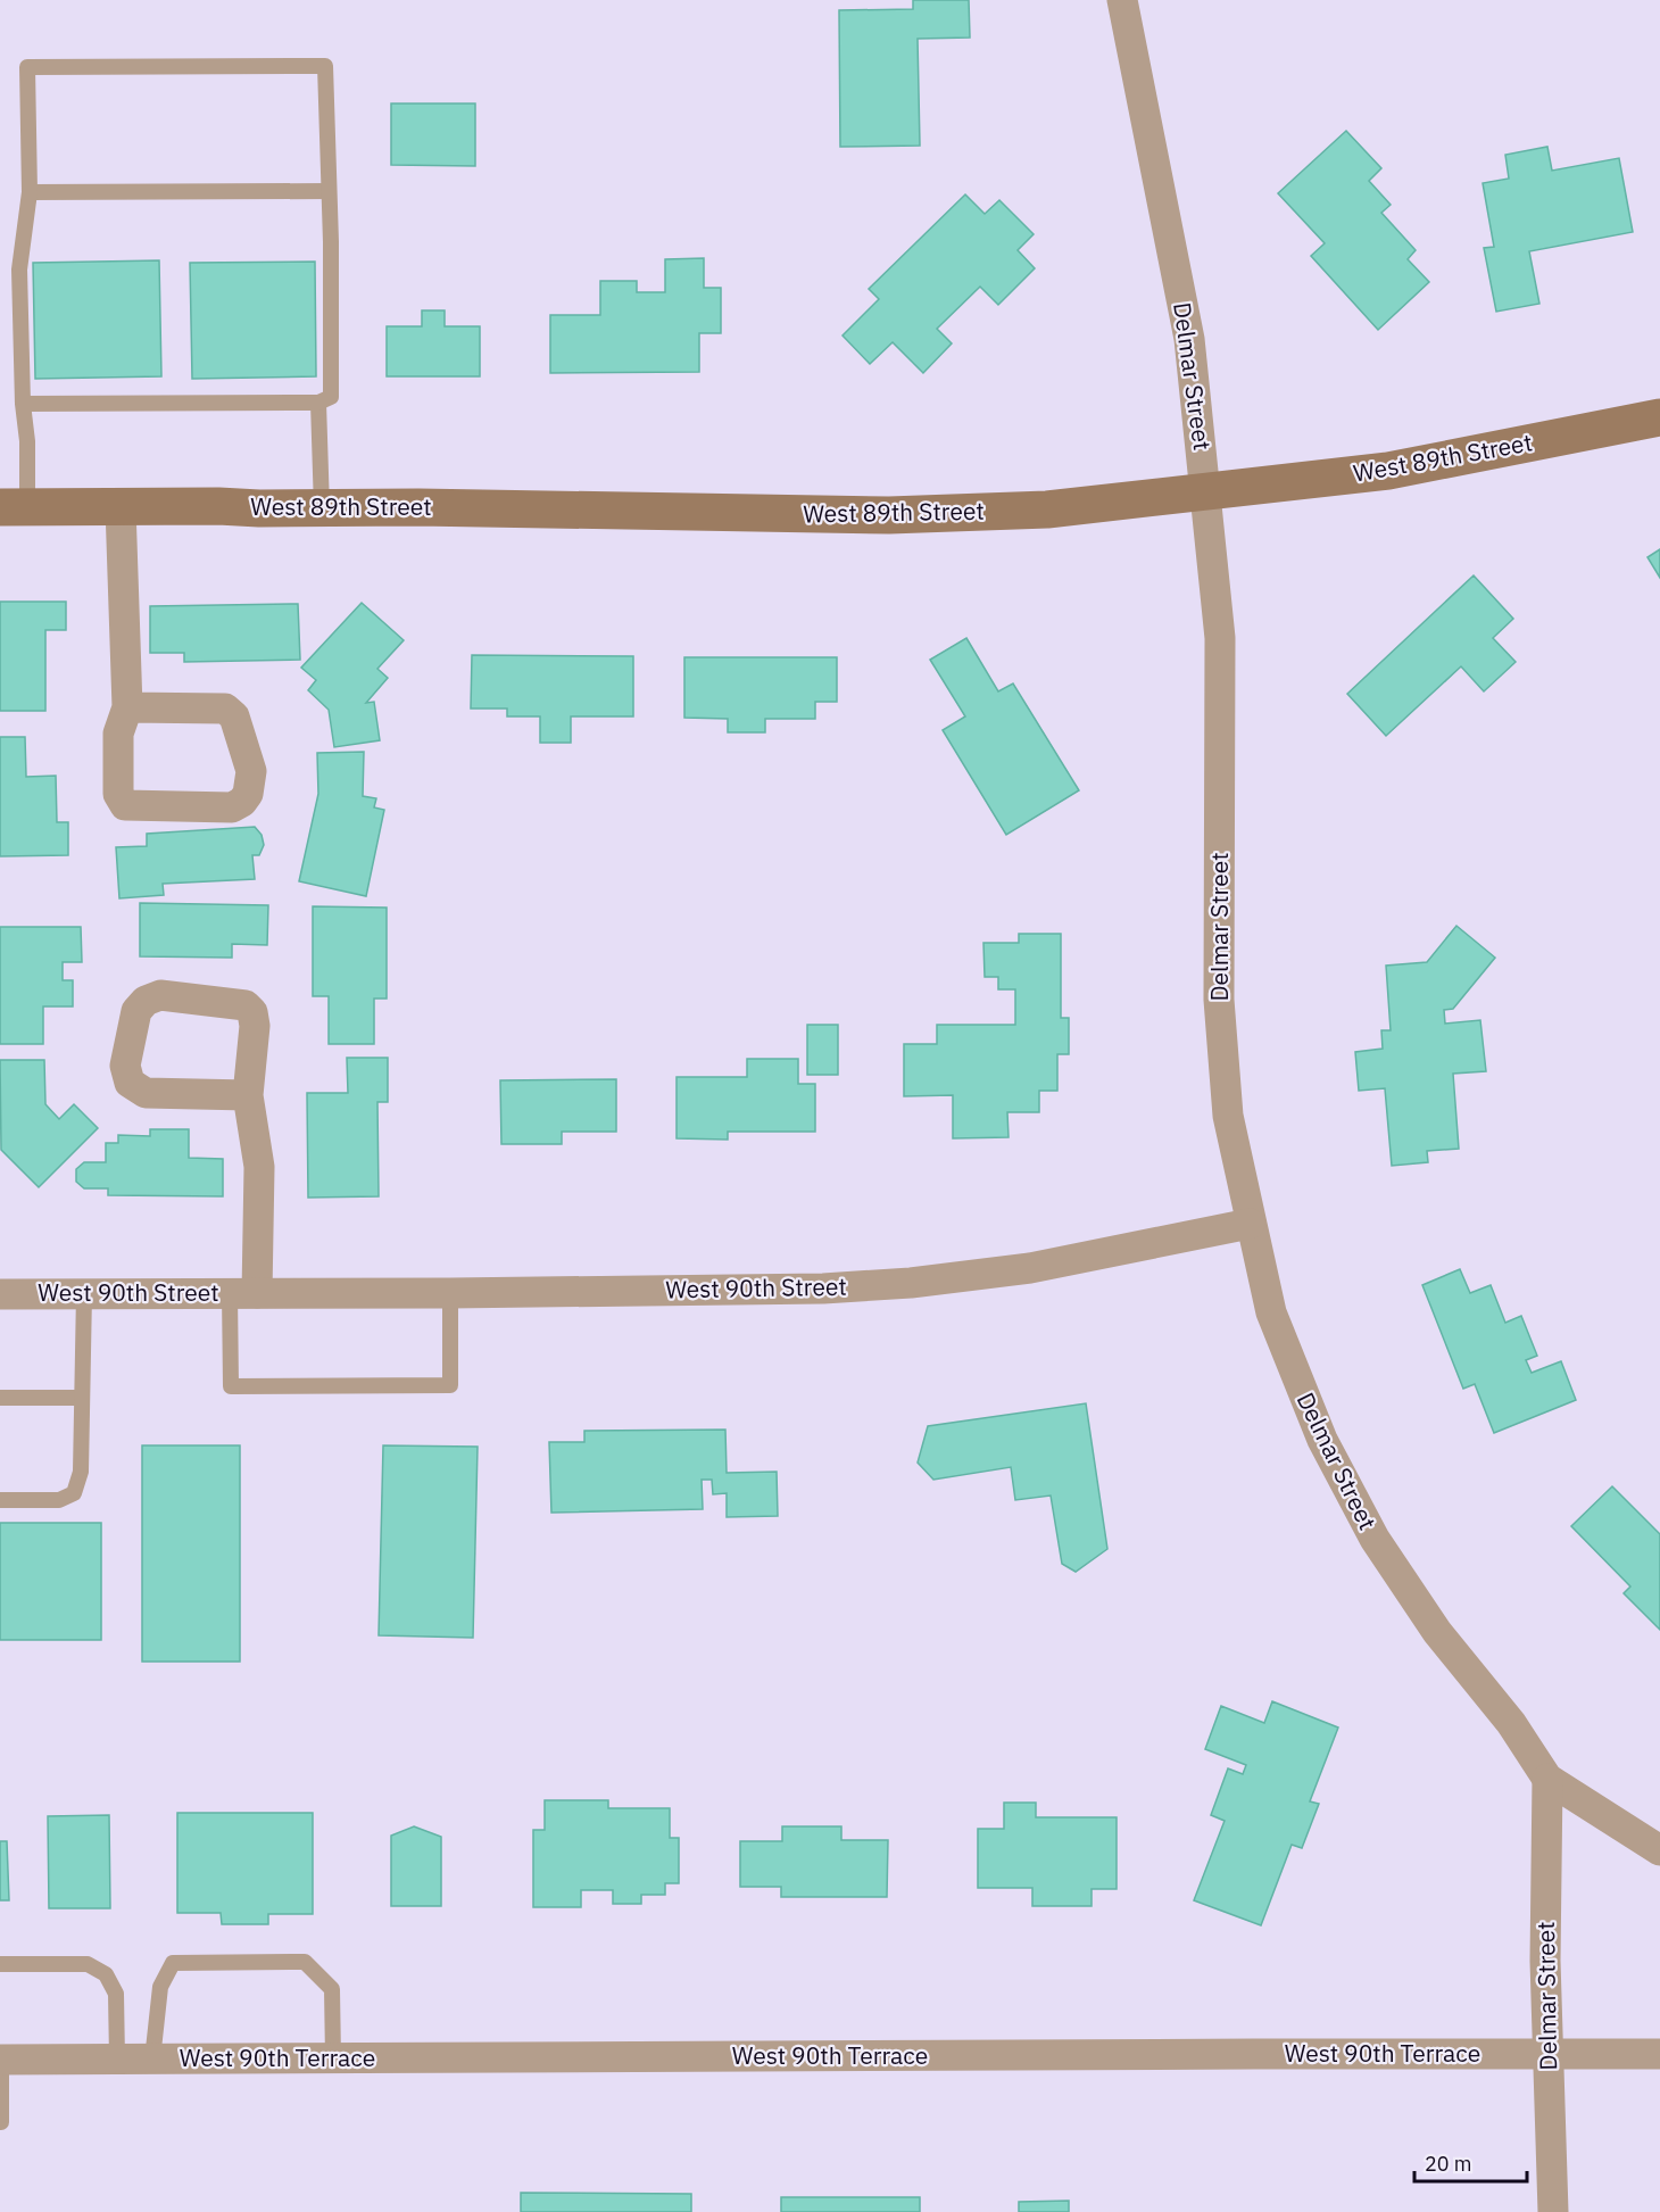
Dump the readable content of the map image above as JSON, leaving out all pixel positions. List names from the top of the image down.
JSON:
{
  "streets": {
    "street": [
      "Delmar Street",
      "West 89th Street",
      "West 90th Street",
      "West 90th Terrace"
    ]
  },
  "crossings": [
    ["Delmar Street", "West 89th Street"],
    ["Delmar Street", "West 90th Street"],
    ["Delmar Street", "West 90th Terrace"]
  ],
  "scale_bar": "20 m"
}
